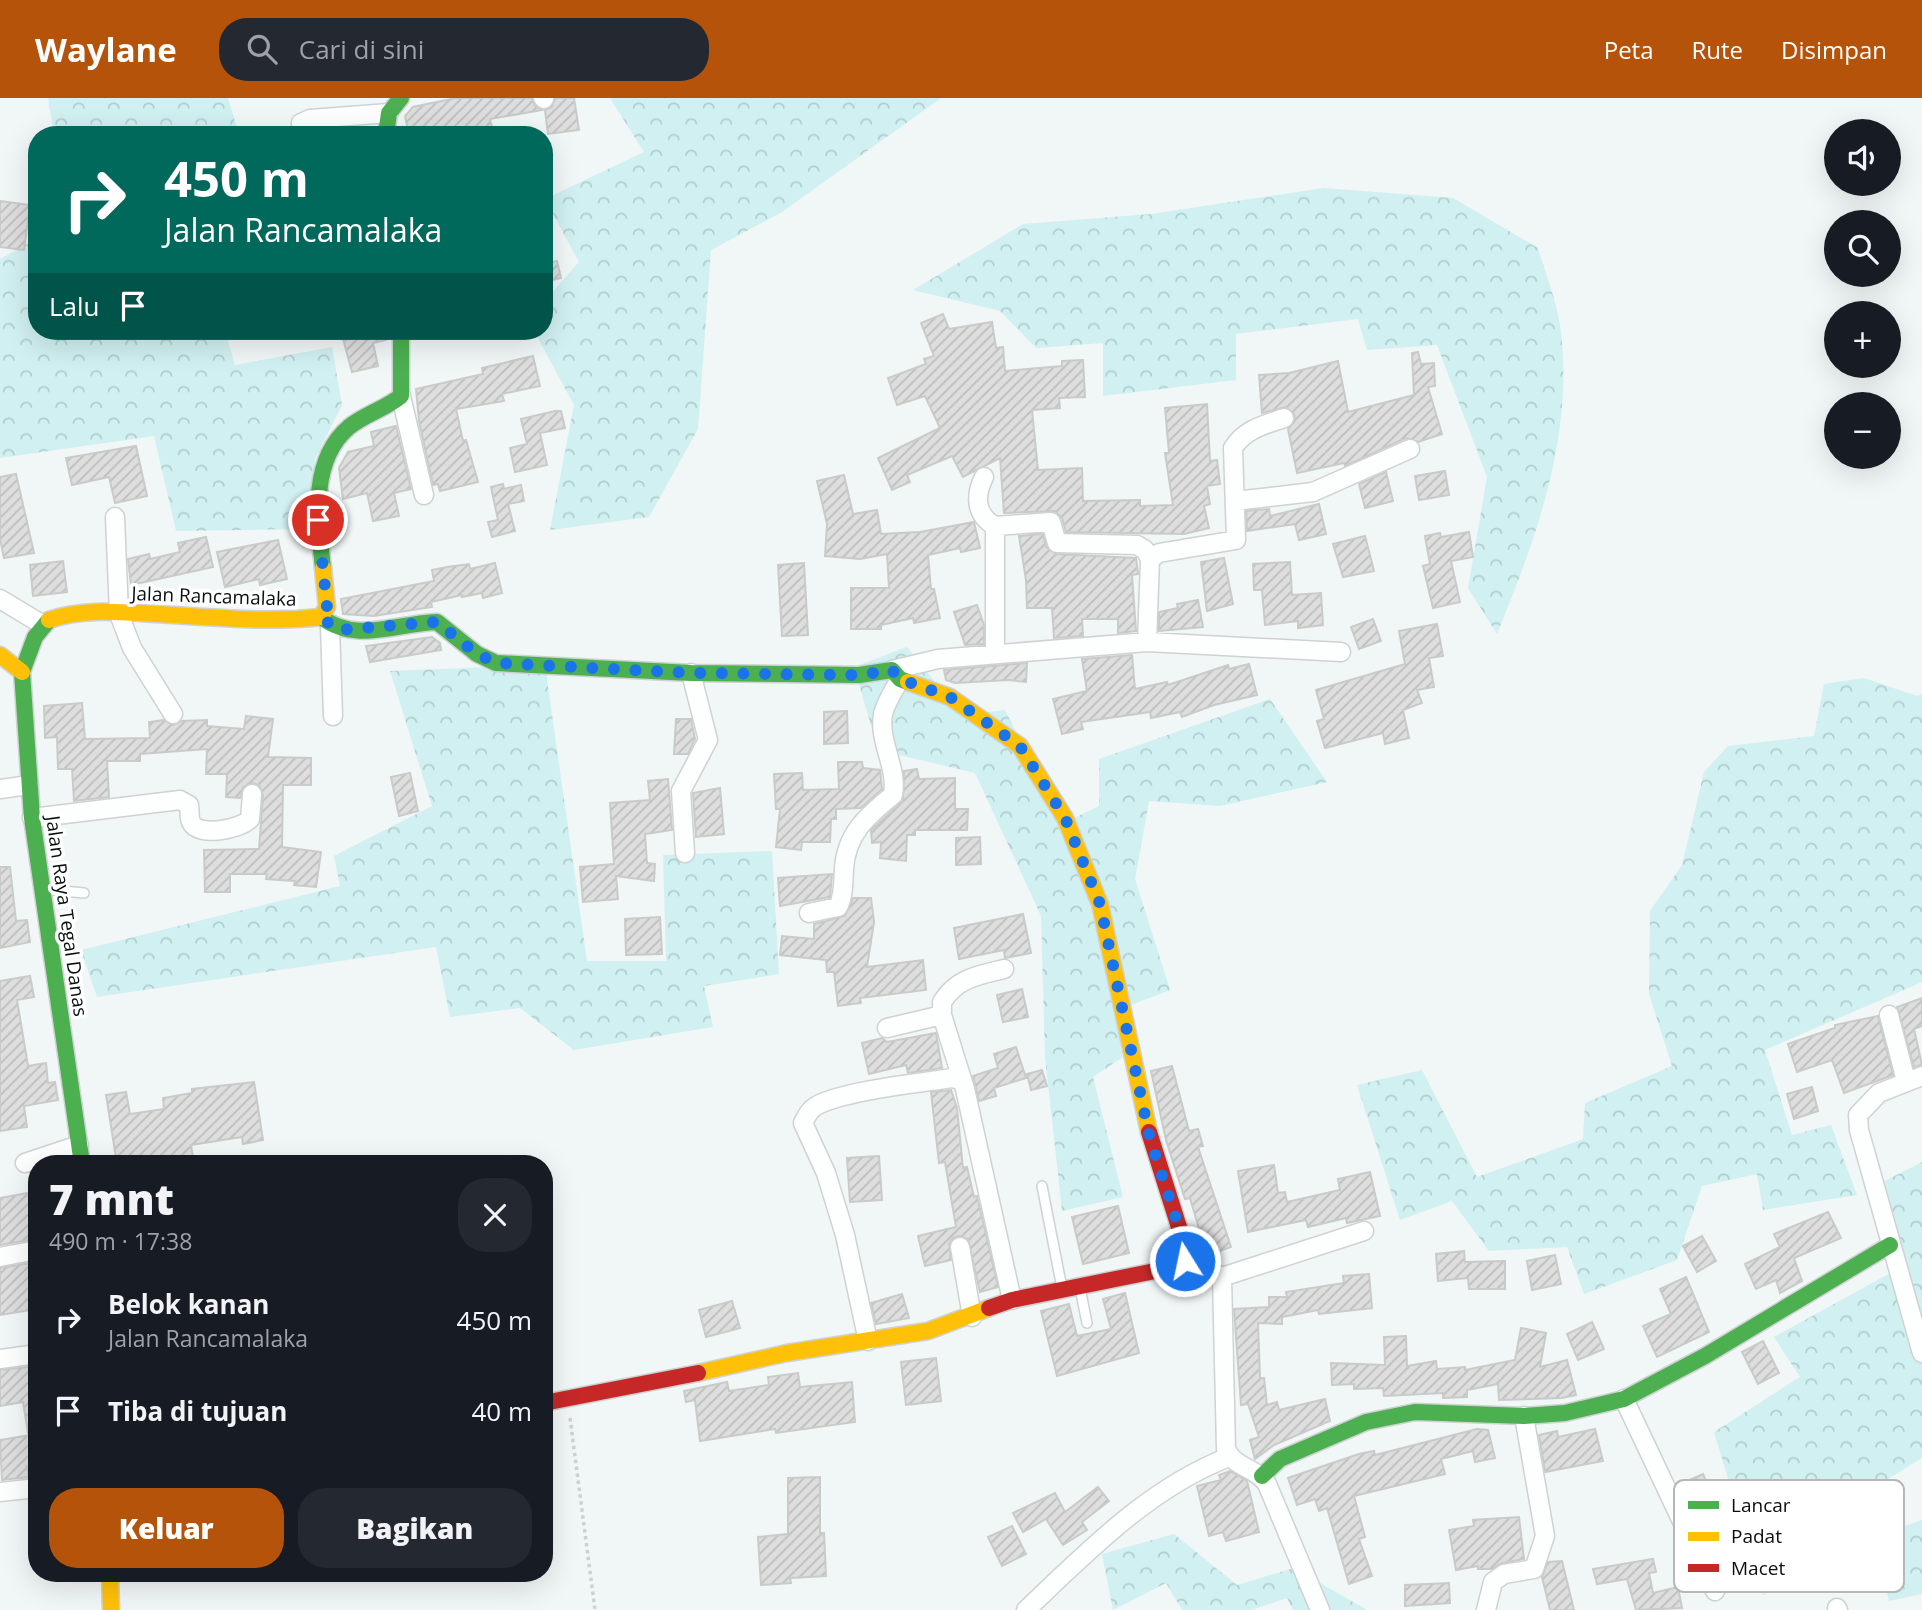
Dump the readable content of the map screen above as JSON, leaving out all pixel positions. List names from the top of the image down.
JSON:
{
  "streets": {
    "street": ["Jalan Rancamalaka", "Jalan Raya Tegal Danas"]
  },
  "legend": ["Lancar", "Padat", "Macet"],
  "page": {
    "header": "Waylane",
    "search": "Cari di sini",
    "nav": ["Peta", "Rute", "Disimpan"],
    "map_buttons": ["+", "−"],
    "turn": ["450 m", "Jalan Rancamalaka"],
    "then": "Lalu",
    "heading": ["7 mnt", "490 m · 17:38"],
    "list": [
      {
        "name": "Belok kanan",
        "note": "Jalan Rancamalaka",
        "value": "450 m"
      },
      {
        "name": "Tiba di tujuan",
        "value": "40 m"
      }
    ],
    "buttons": ["Keluar", "Bagikan"]
  }
}
